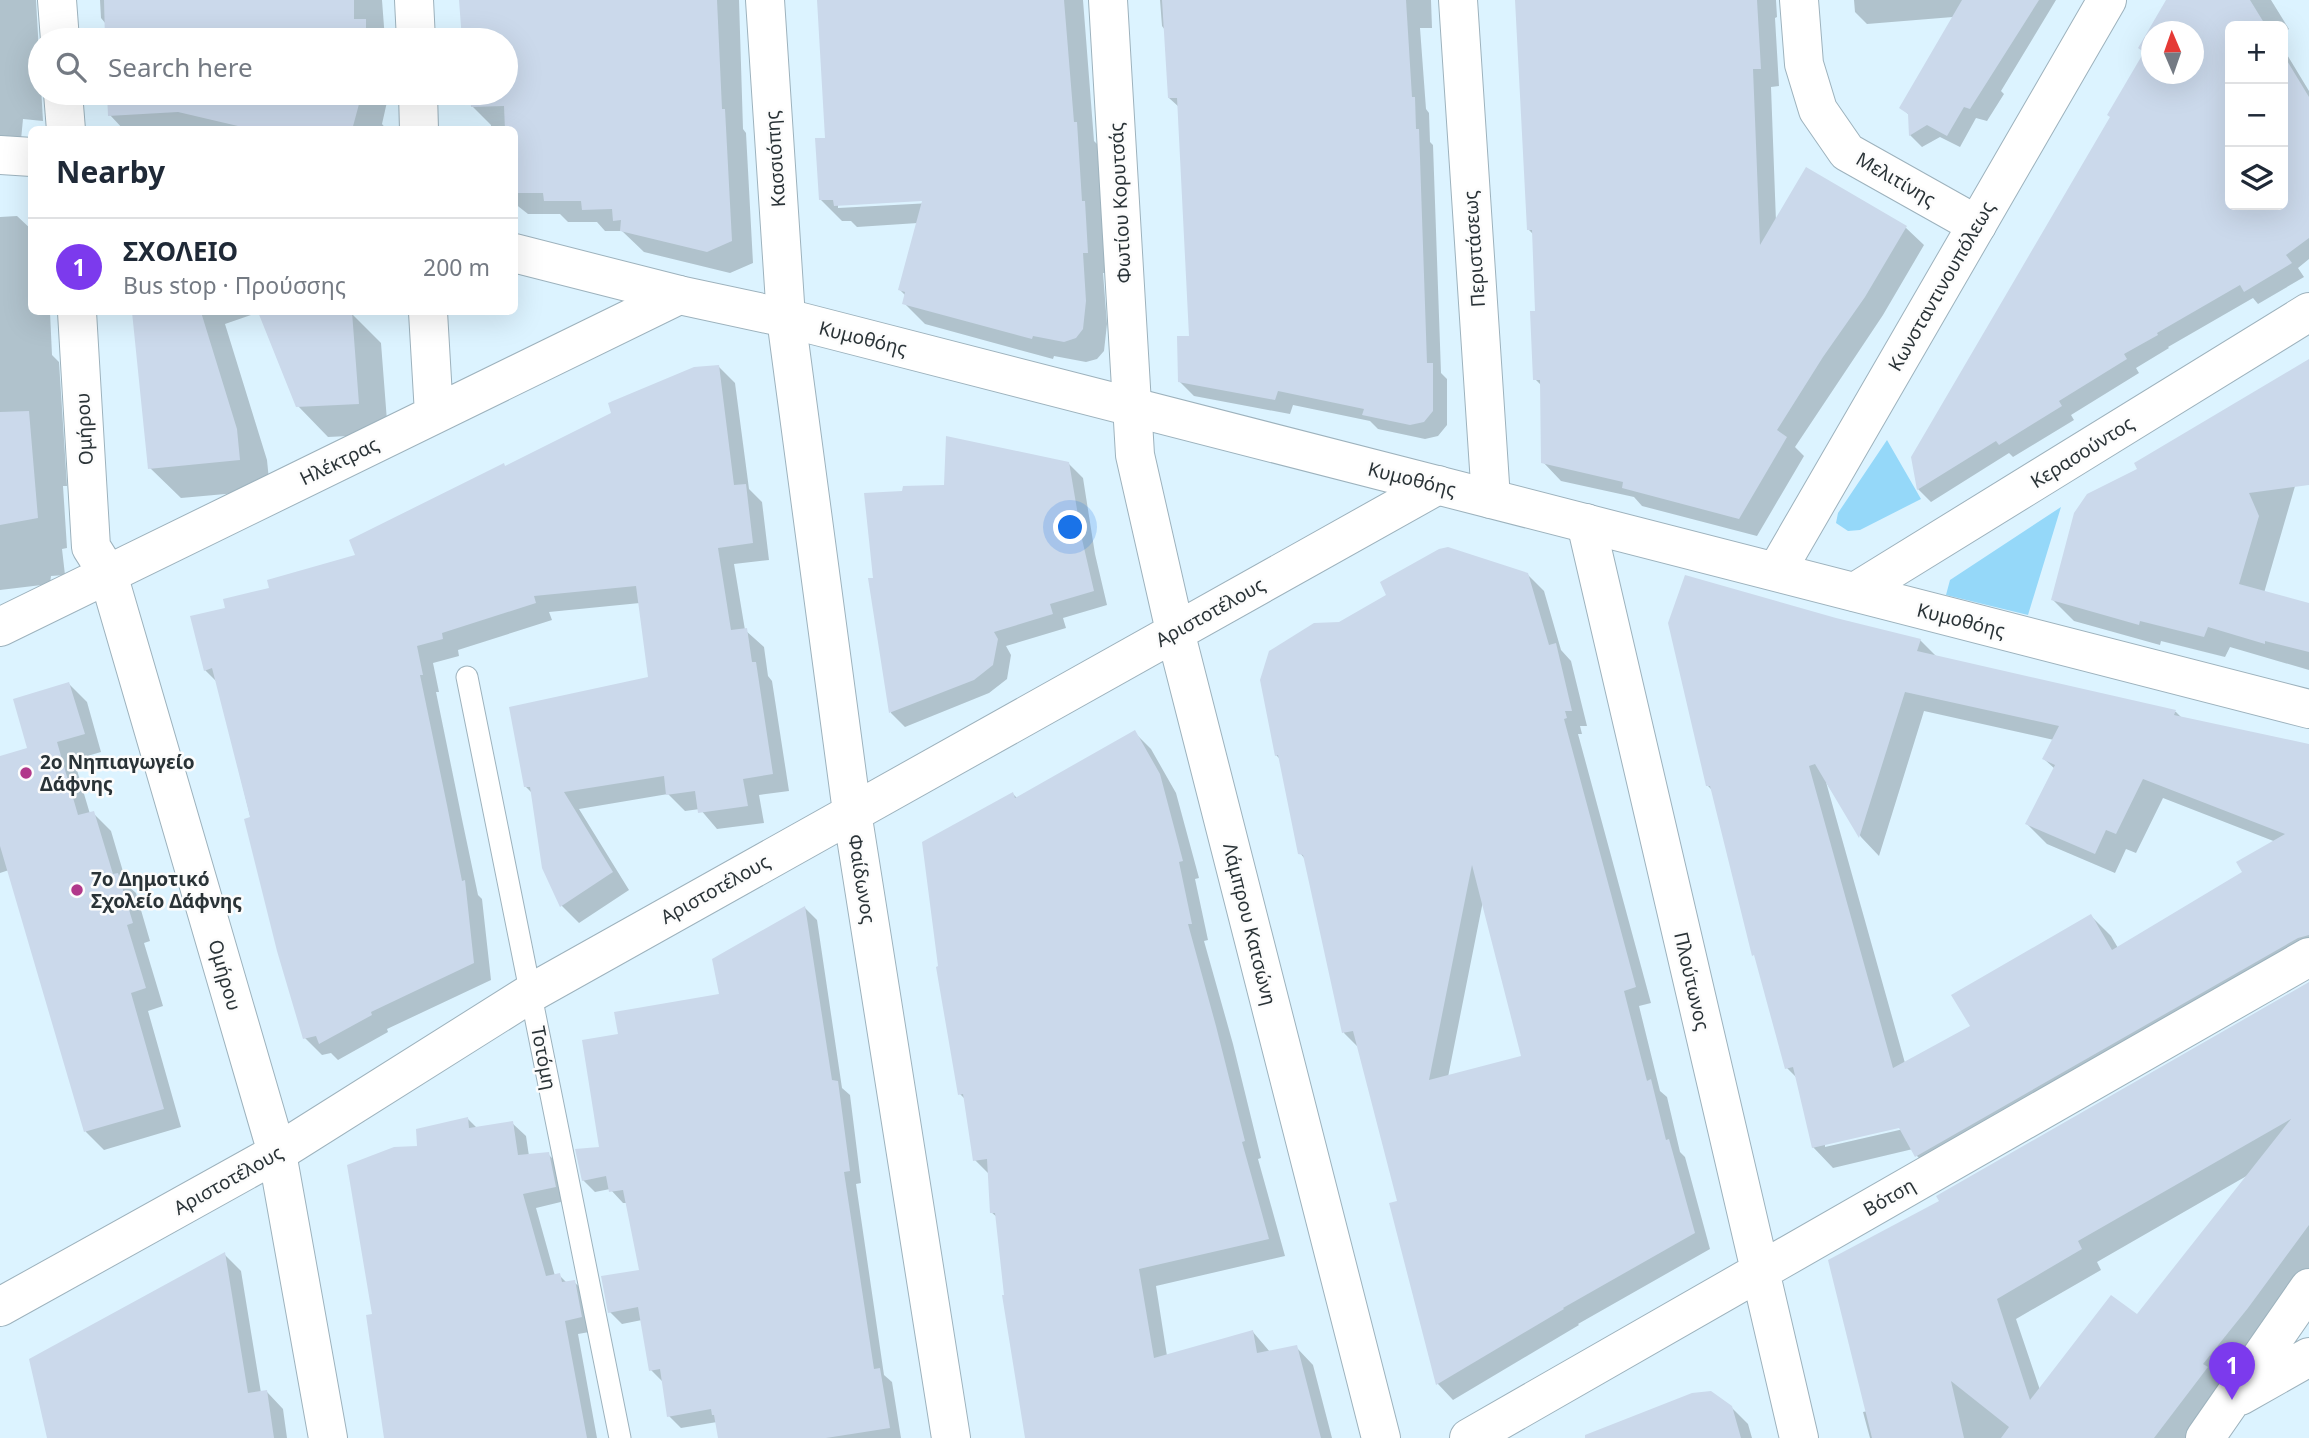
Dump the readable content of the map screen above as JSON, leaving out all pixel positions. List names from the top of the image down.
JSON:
{
  "streets": {
    "street": [
      "Κασσιόπης",
      "Μελιτίνης",
      "Φωτίου Κορυτσάς",
      "Περιστάσεως",
      "Κωνσταντινουπόλεως",
      "Κυμοθόης",
      "Ομήρου",
      "Κερασούντος",
      "Ηλέκτρας",
      "Αριστοτέλους",
      "Φαίδωνος",
      "Λάμπρου Κατσώνη",
      "Πλούτωνος",
      "Βότση"
    ],
    "lane": ["Τοτόμη"]
  },
  "crossings": [
    ["Κασσιόπης", "Κυμοθόης"],
    ["Κασσιόπης", "Φαίδωνος"],
    ["Μελιτίνης", "Κωνσταντινουπόλεως"],
    ["Φωτίου Κορυτσάς", "Κυμοθόης"],
    ["Φωτίου Κορυτσάς", "Λάμπρου Κατσώνη"],
    ["Περιστάσεως", "Κυμοθόης"],
    ["Κωνσταντινουπόλεως", "Κυμοθόης"],
    ["Κυμοθόης", "Κερασούντος"],
    ["Κυμοθόης", "Ηλέκτρας"],
    ["Κυμοθόης", "Αριστοτέλους"],
    ["Κυμοθόης", "Φαίδωνος"],
    ["Κυμοθόης", "Λάμπρου Κατσώνη"],
    ["Κυμοθόης", "Πλούτωνος"],
    ["Ομήρου", "Ηλέκτρας"],
    ["Ομήρου", "Αριστοτέλους"],
    ["Αριστοτέλους", "Φαίδωνος"],
    ["Αριστοτέλους", "Λάμπρου Κατσώνη"],
    ["Αριστοτέλους", "Τοτόμη"],
    ["Πλούτωνος", "Βότση"]
  ],
  "places": ["2ο Νηπιαγωγείο Δάφνης", "7ο Δημοτικό Σχολείο Δάφνης"],
  "north": "top",
  "page": {
    "map_buttons": ["+", "−"],
    "search": "Search here",
    "heading": "Nearby",
    "list": [
      {
        "mark": "1",
        "name": "ΣΧΟΛΕΙΟ",
        "note": "Bus stop · Προύσσης",
        "value": "200 m"
      }
    ],
    "pins": "1"
  }
}
